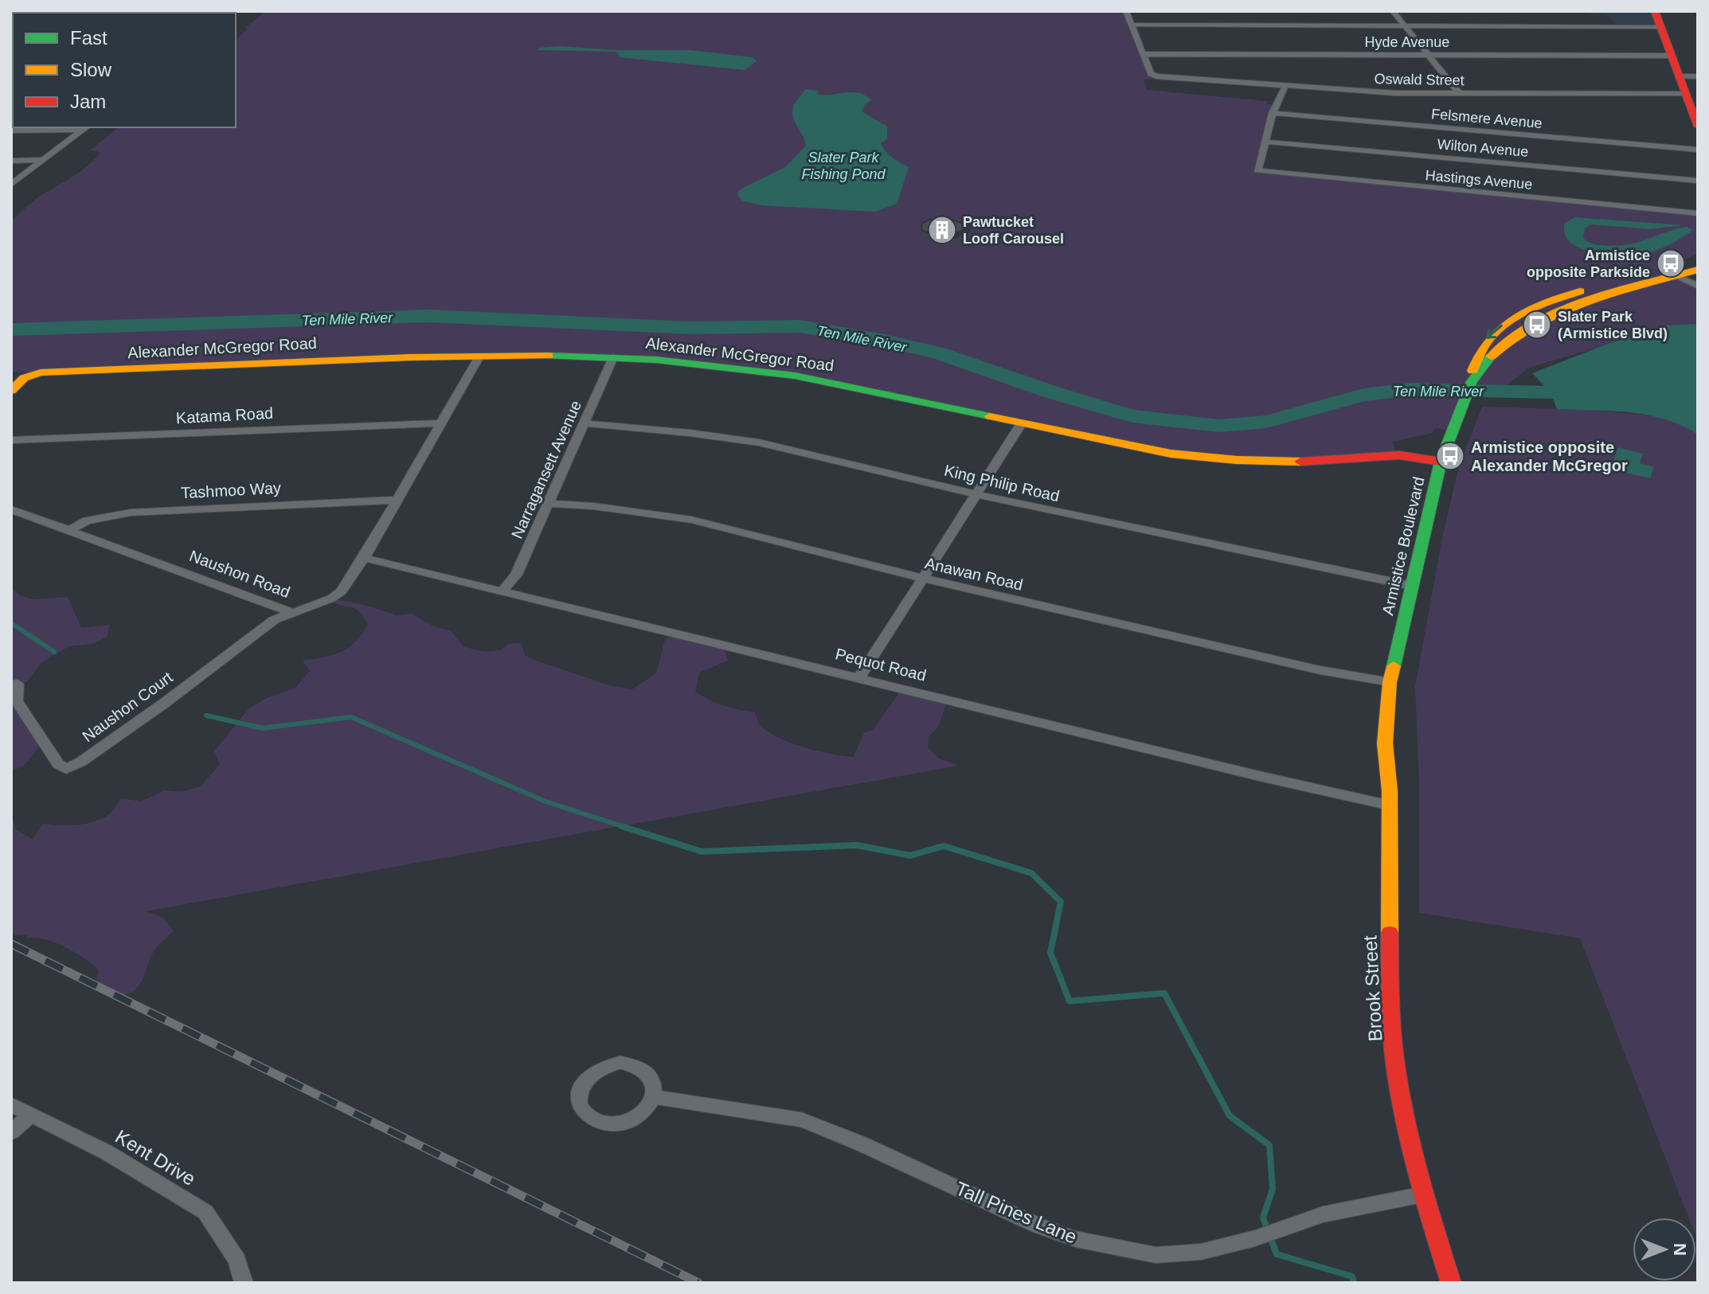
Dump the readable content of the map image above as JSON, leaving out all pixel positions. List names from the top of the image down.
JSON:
{
  "streets": {
    "main road": ["Alexander McGregor Road", "Armistice Boulevard", "Brook Street"],
    "street": [
      "Hyde Avenue",
      "Oswald Street",
      "Felsmere Avenue",
      "Wilton Avenue",
      "Hastings Avenue",
      "Katama Road",
      "Narragansett Avenue",
      "King Philip Road",
      "Tashmoo Way",
      "Naushon Road",
      "Anawan Road",
      "Pequot Road",
      "Naushon Court",
      "Kent Drive",
      "Tall Pines Lane"
    ]
  },
  "crossings": [
    ["Hyde Avenue", "Oswald Street"],
    ["Wilton Avenue", "Hastings Avenue"],
    ["Alexander McGregor Road", "Narragansett Avenue"],
    ["Alexander McGregor Road", "Armistice Boulevard"],
    ["Alexander McGregor Road", "Naushon Road"],
    ["Katama Road", "Naushon Road"],
    ["Narragansett Avenue", "King Philip Road"],
    ["Narragansett Avenue", "Anawan Road"],
    ["Narragansett Avenue", "Pequot Road"],
    ["King Philip Road", "Armistice Boulevard"],
    ["Tashmoo Way", "Naushon Road"],
    ["Armistice Boulevard", "Anawan Road"],
    ["Armistice Boulevard", "Brook Street"],
    ["Naushon Road", "Pequot Road"],
    ["Naushon Road", "Naushon Court"],
    ["Anawan Road", "Brook Street"],
    ["Pequot Road", "Brook Street"],
    ["Brook Street", "Tall Pines Lane"]
  ],
  "water": ["Slater Park Fishing Pond", "Ten Mile River"],
  "places": {
    "building": ["Pawtucket Looff Carousel"],
    "bus stop": ["Armistice opposite Parkside", "Slater Park (Armistice Blvd)", "Armistice opposite Alexander McGregor"]
  },
  "legend": ["Fast", "Slow", "Jam"],
  "north": "right"
}
